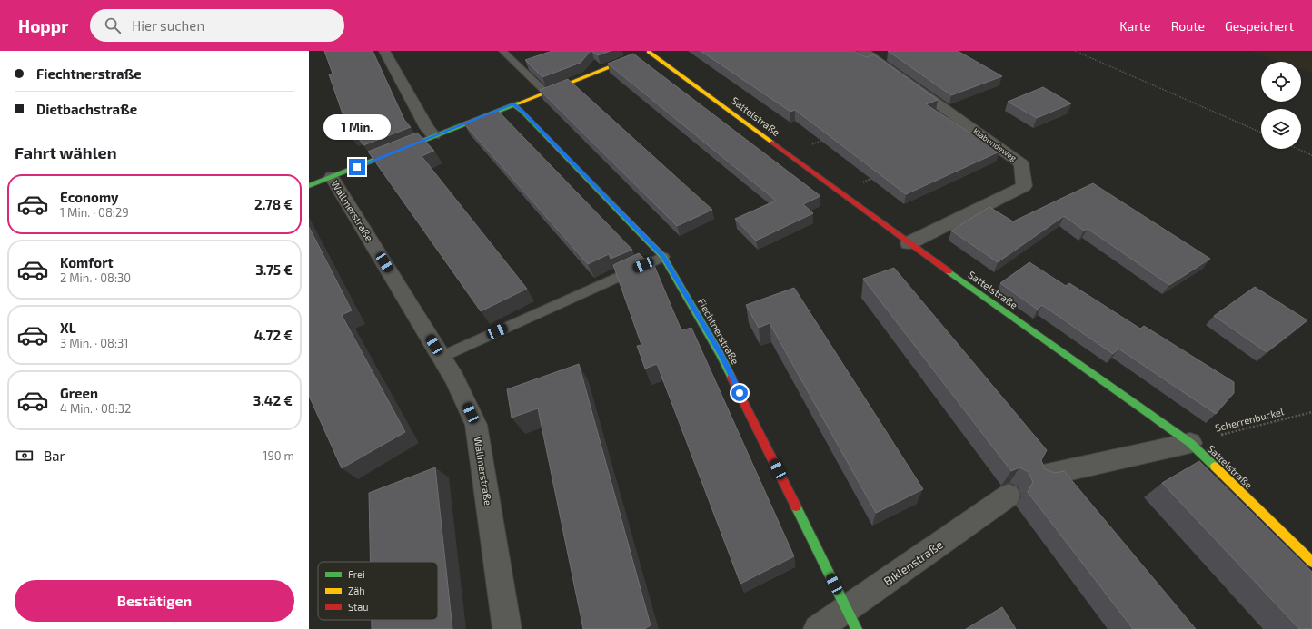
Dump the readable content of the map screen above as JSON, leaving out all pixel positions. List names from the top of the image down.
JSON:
{
  "streets": {
    "street": [
      "Sattelstraße",
      "Klabundeweg",
      "Wallmerstraße",
      "Fiechtnerstraße",
      "Biklenstraße"
    ],
    "path": ["Scherrenbuckel"]
  },
  "crossings": [
    ["Sattelstraße", "Klabundeweg"],
    ["Sattelstraße", "Scherrenbuckel"],
    ["Fiechtnerstraße", "Biklenstraße"]
  ],
  "legend": ["Frei", "Zäh", "Stau"],
  "page": {
    "header": "Hoppr",
    "search": "Hier suchen",
    "nav": ["Karte", "Route", "Gespeichert"],
    "banner": ["Fiechtnerstraße", "Dietbachstraße"],
    "bubble": "1 Min.",
    "heading": "Fahrt wählen",
    "list": [
      {
        "name": "Economy",
        "note": "1 Min. · 08:29",
        "value": "2.78 €"
      },
      {
        "name": "Komfort",
        "note": "2 Min. · 08:30",
        "value": "3.75 €"
      },
      {
        "name": "XL",
        "note": "3 Min. · 08:31",
        "value": "4.72 €"
      },
      {
        "name": "Green",
        "note": "4 Min. · 08:32",
        "value": "3.42 €"
      }
    ],
    "pay": ["Bar", "190 m"],
    "buttons": "Bestätigen"
  }
}
